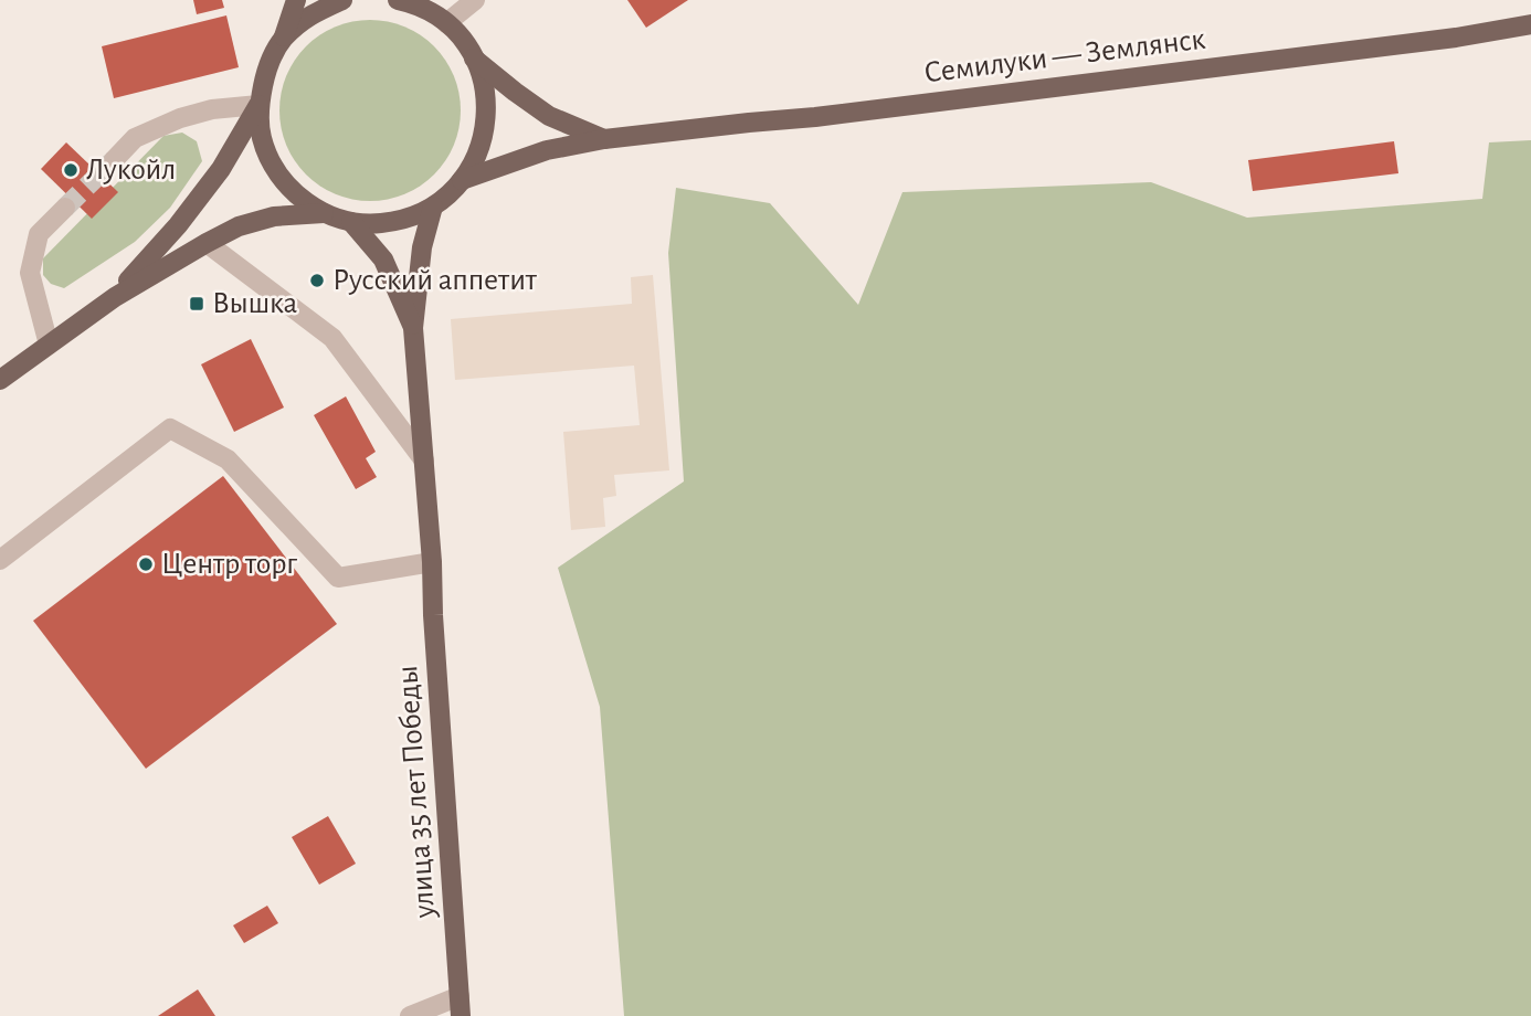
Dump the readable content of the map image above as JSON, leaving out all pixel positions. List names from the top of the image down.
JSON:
{
  "streets": {
    "main road": ["Семилуки — Землянск", "улица 35 лет Победы"]
  },
  "places": {
    "other": ["Лукойл", "Русский аппетит", "Центр торг"],
    "transit": ["Вышка"]
  }
}
